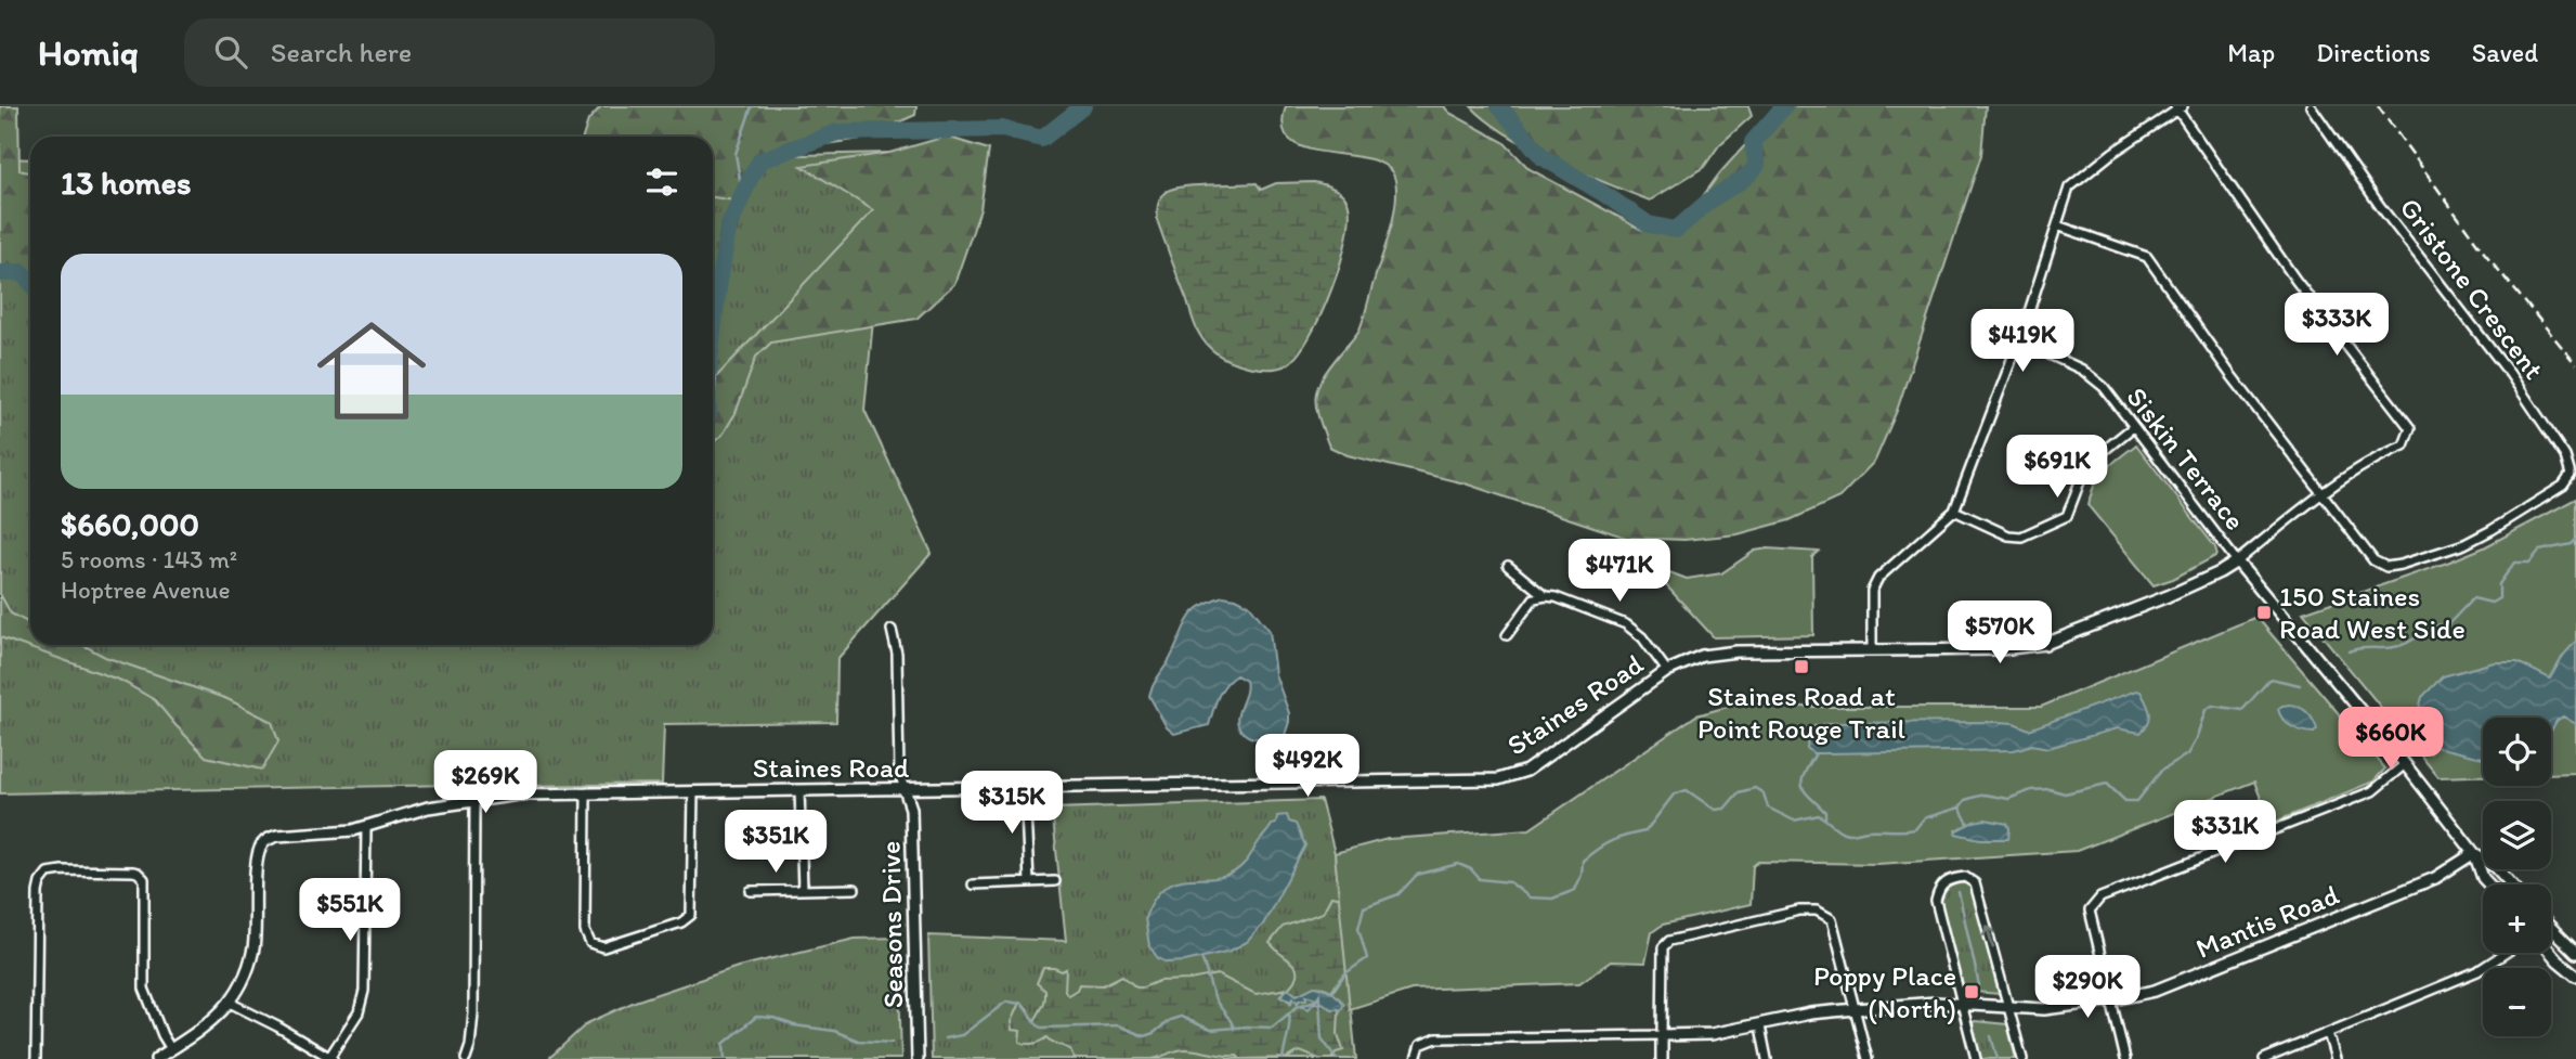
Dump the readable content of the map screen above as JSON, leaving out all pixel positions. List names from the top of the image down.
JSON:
{
  "streets": {
    "street": [
      "Gristone Crescent",
      "Siskin Terrace",
      "Staines Road",
      "Mantis Road",
      "Seasons Drive"
    ]
  },
  "crossings": [
    ["Siskin Terrace", "Staines Road"],
    ["Staines Road", "Seasons Drive"]
  ],
  "places": {
    "transit": ["150 Staines Road West Side", "Staines Road at Point Rouge Trail", "Poppy Place (North)"]
  },
  "page": {
    "header": "Homiq",
    "search": "Search here",
    "nav": ["Map", "Directions", "Saved"],
    "heading": "13 homes",
    "list": [
      {
        "name": "$660,000",
        "note": "5 rooms · 143 m² · Hoptree Avenue"
      }
    ],
    "price": [
      "$333K",
      "$419K",
      "$691K",
      "$471K",
      "$570K",
      "$660K",
      "$492K",
      "$269K",
      "$315K",
      "$331K",
      "$351K",
      "$551K",
      "$290K"
    ],
    "map_buttons": ["+", "−"]
  }
}
